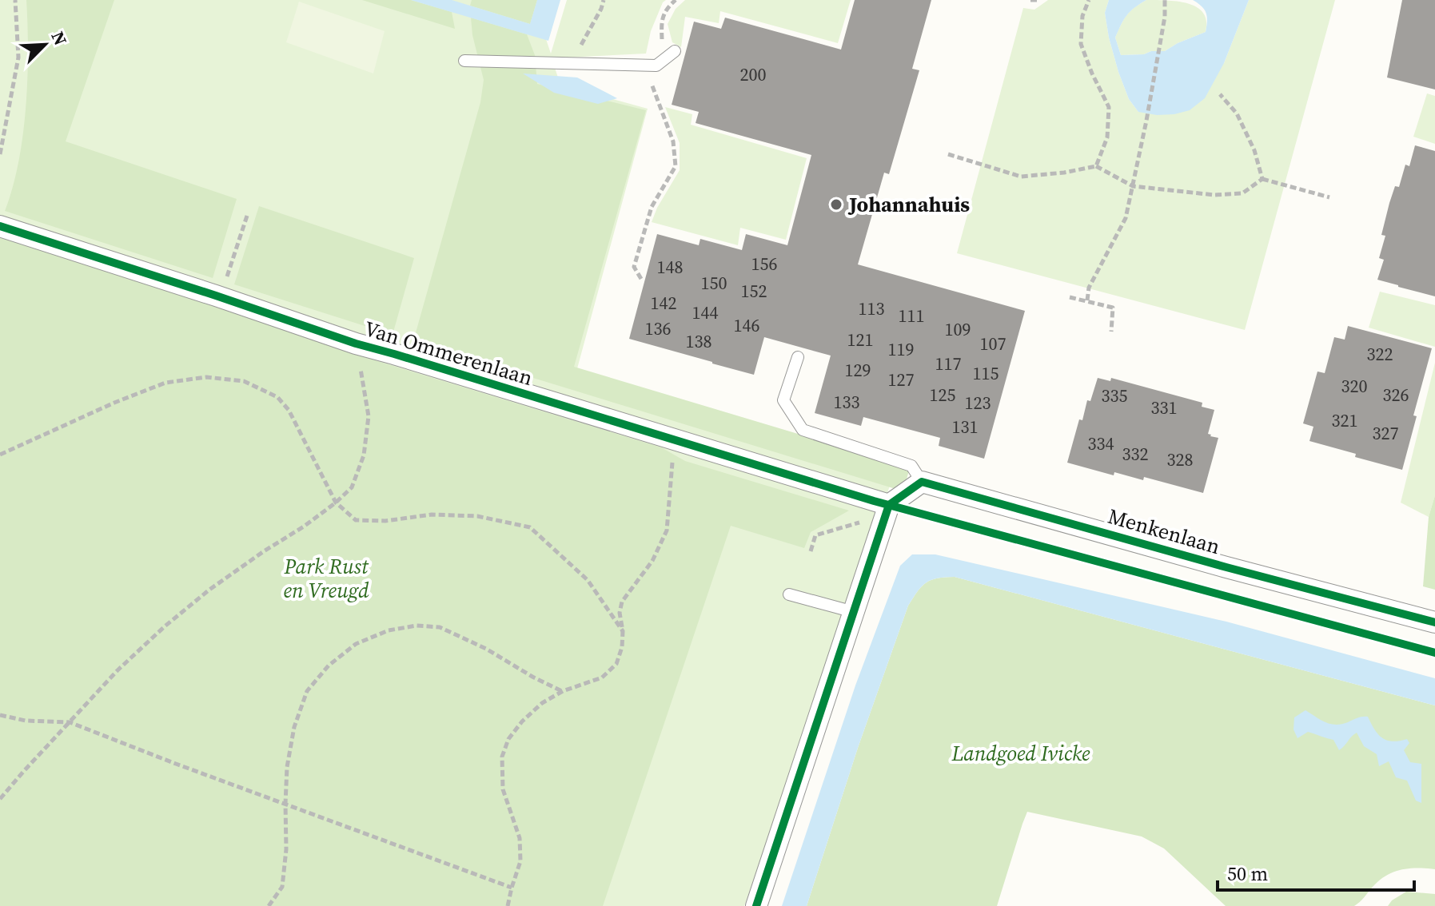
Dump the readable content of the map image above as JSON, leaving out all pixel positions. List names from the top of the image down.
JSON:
{
  "streets": {
    "street": ["Van Ommerenlaan", "Menkenlaan"]
  },
  "parks": ["Park Rust en Vreugd", "Landgoed Ivicke"],
  "places": ["Johannahuis"],
  "house_numbers": [
    "200",
    "156",
    "148",
    "150",
    "152",
    "142",
    "113",
    "144",
    "111",
    "146",
    "136",
    "109",
    "121",
    "138",
    "107",
    "119",
    "322",
    "117",
    "129",
    "115",
    "127",
    "320",
    "125",
    "326",
    "335",
    "133",
    "123",
    "331",
    "321",
    "131",
    "327",
    "334",
    "332",
    "328"
  ],
  "scale_bar": "50 m",
  "north": "top right"
}
